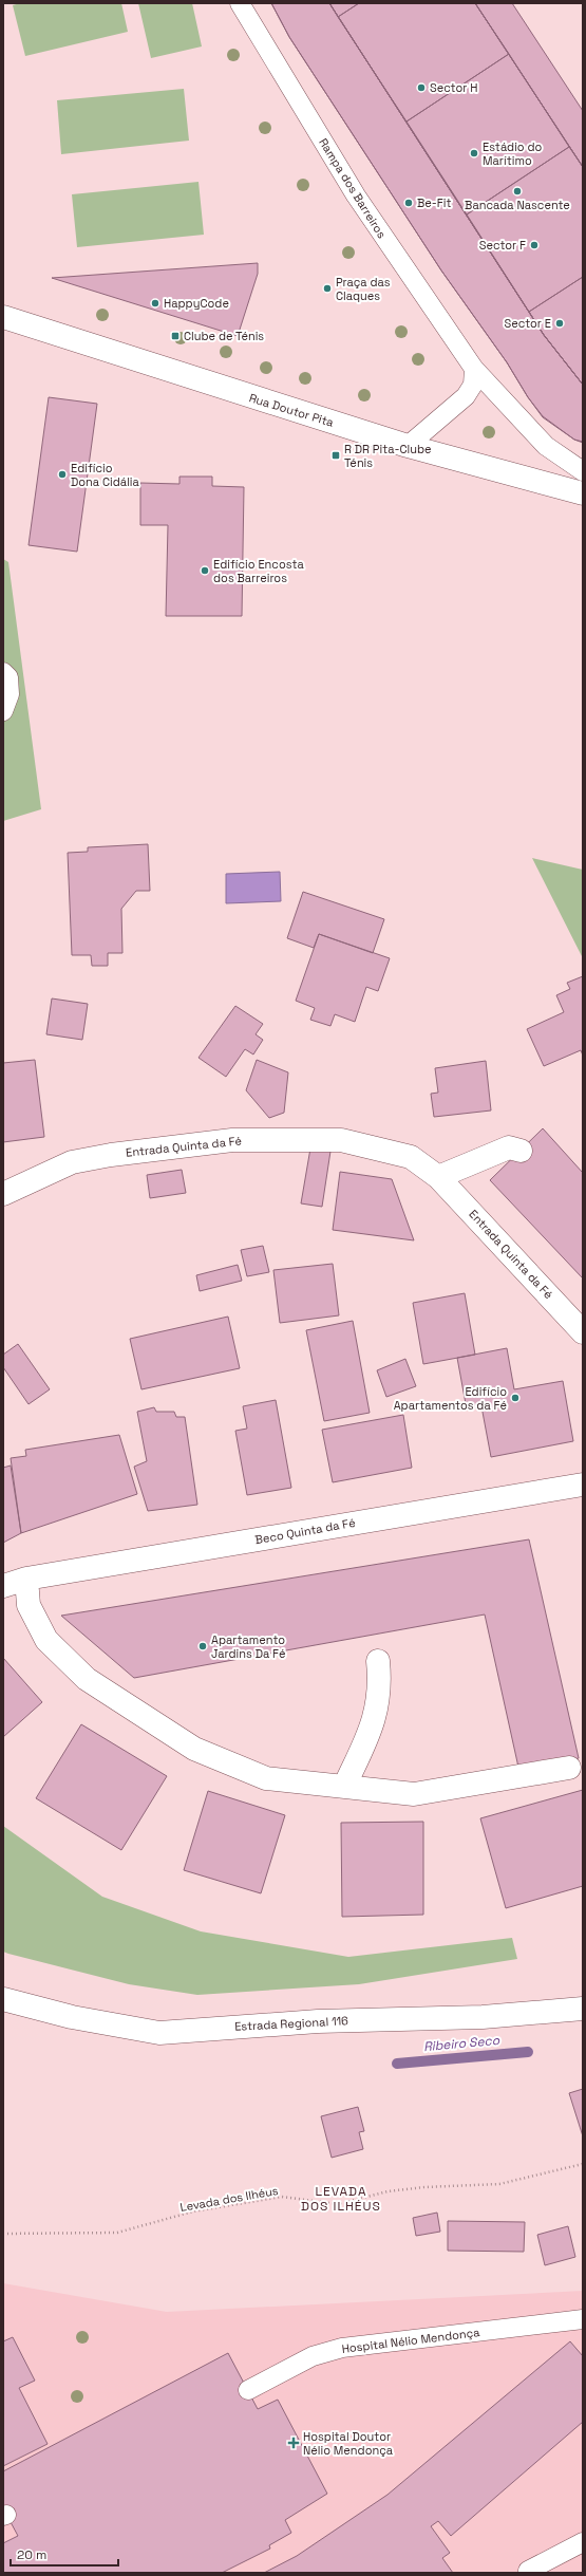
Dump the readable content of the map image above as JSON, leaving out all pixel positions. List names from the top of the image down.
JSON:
{
  "streets": {
    "street": [
      "Rua Doutor Pita",
      "Entrada Quinta da Fé",
      "Beco Quinta da Fé",
      "Estrada Regional 116"
    ],
    "lane": ["Rampa dos Barreiros", "Hospital Nélio Mendonça"],
    "path": ["Levada dos Ilhéus"]
  },
  "districts": ["LEVADA DOS ILHÉUS"],
  "water": ["Ribeiro Seco"],
  "places": {
    "other": [
      "Sector H",
      "Estádio do Marítimo",
      "Bancada Nascente",
      "Be-Fit",
      "Sector F",
      "Praça das Claques",
      "HappyCode",
      "Sector E",
      "Edifício Dona Cidália",
      "Edifício Encosta dos Barreiros",
      "Edifício Apartamentos da Fé",
      "Apartamento Jardins Da Fé"
    ],
    "transit": ["Clube de Ténis", "R DR Pita-Clube Ténis"],
    "health": ["Hospital Doutor Nélio Mendonça"]
  },
  "scale_bar": "20 m"
}
